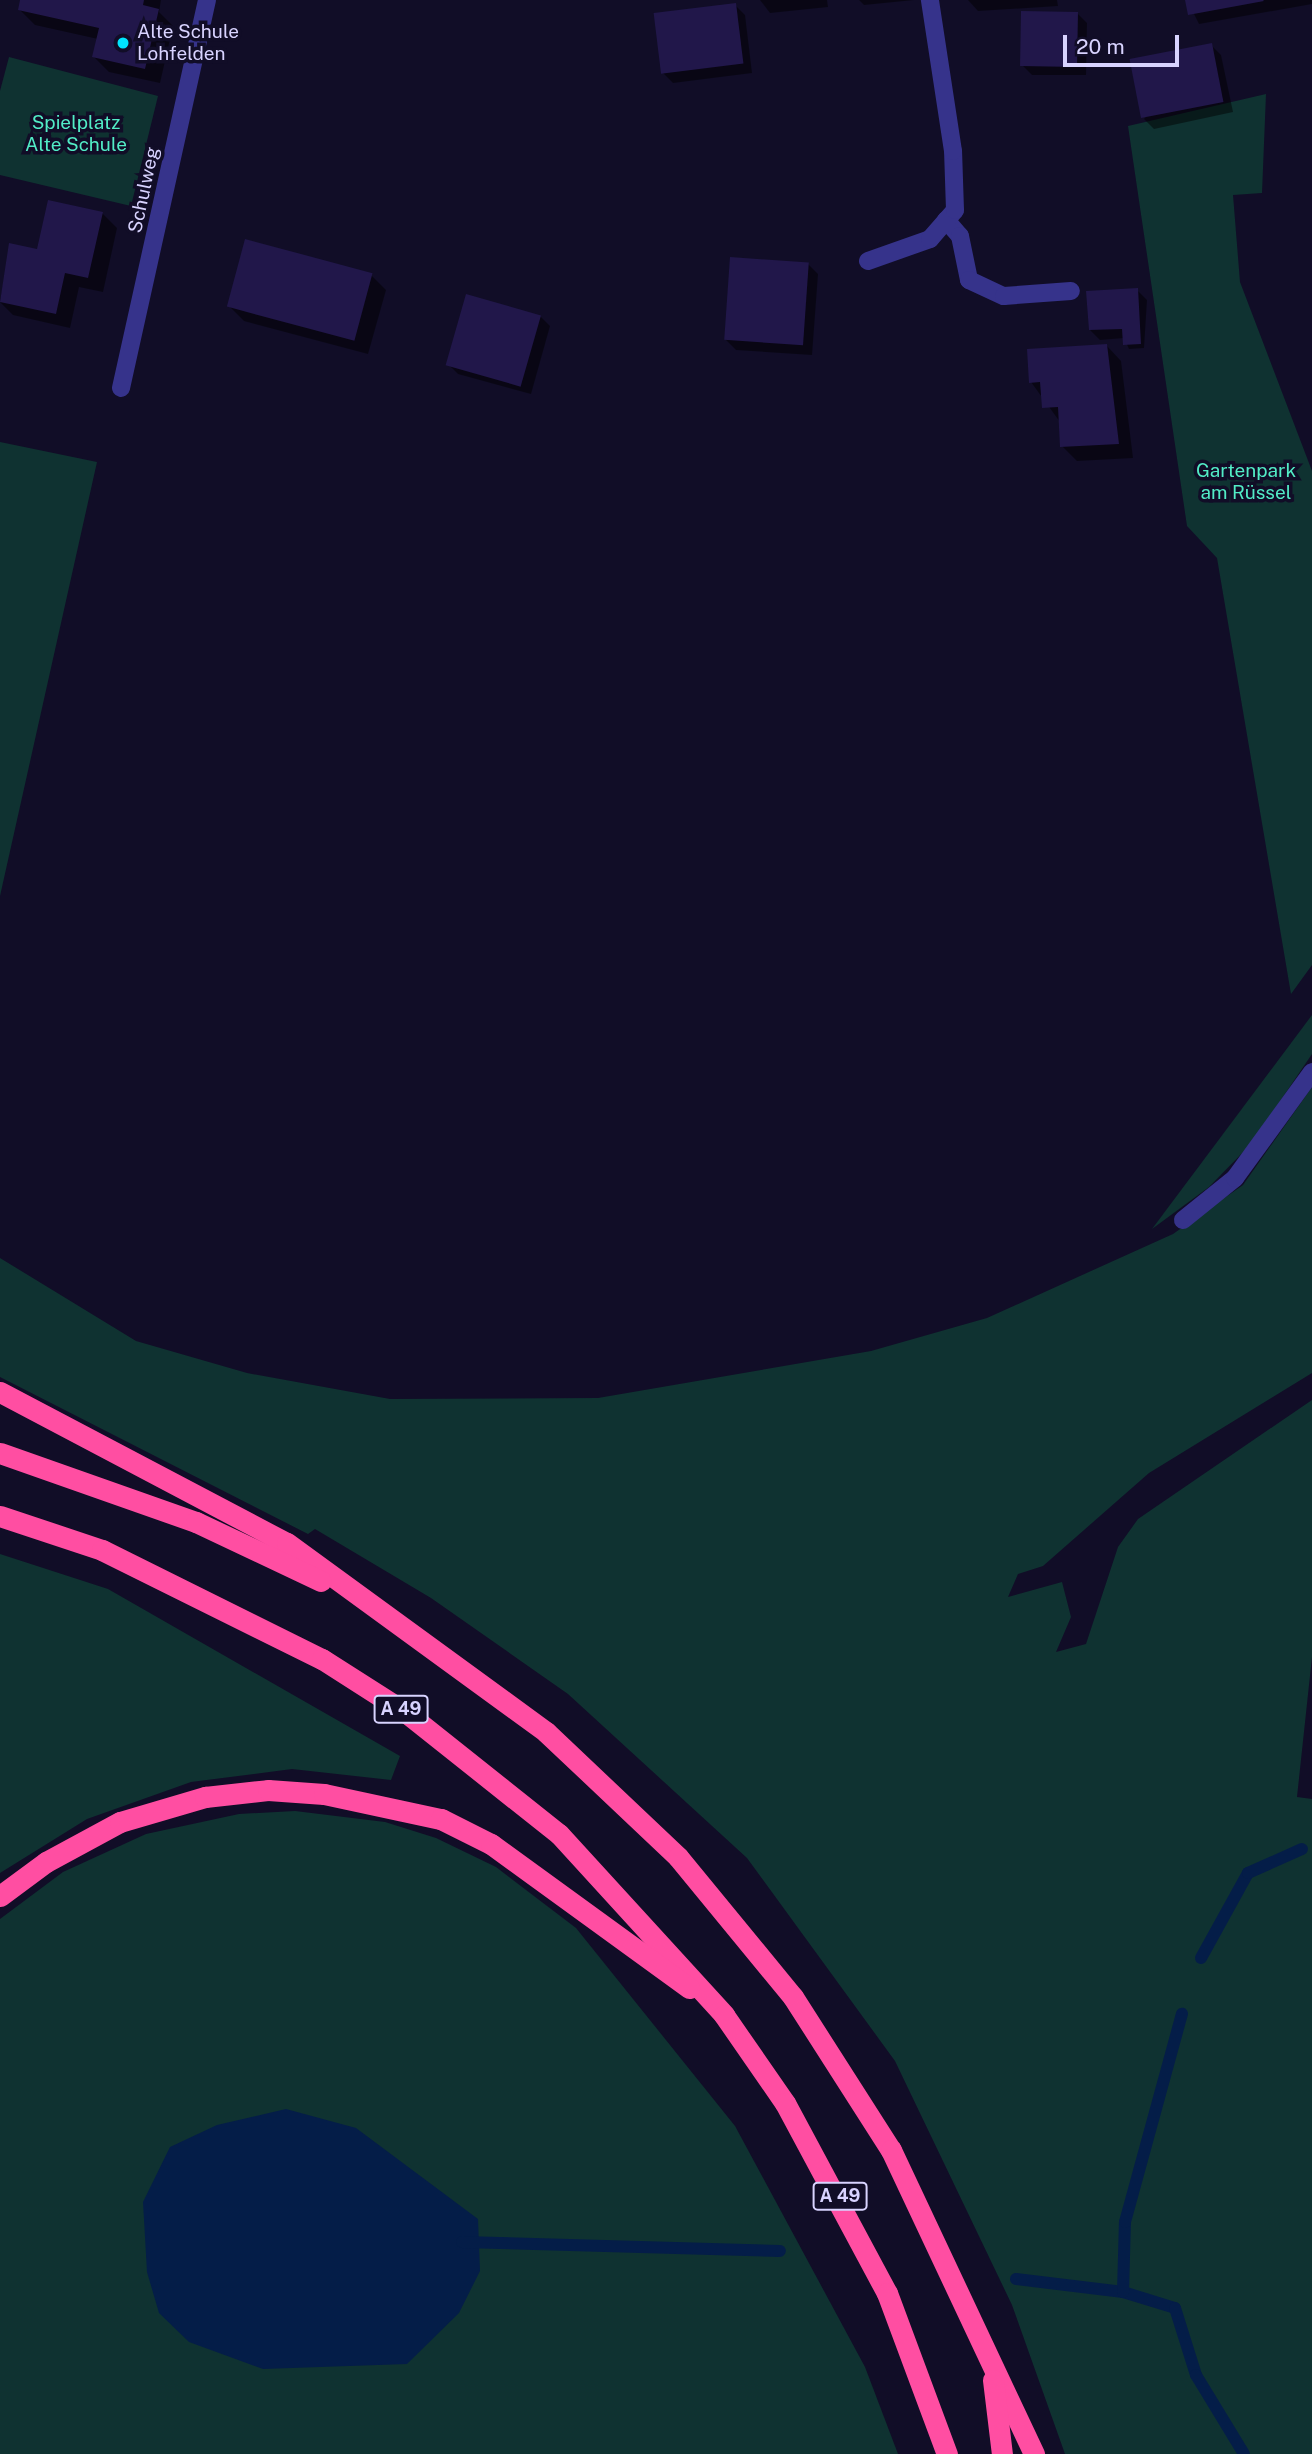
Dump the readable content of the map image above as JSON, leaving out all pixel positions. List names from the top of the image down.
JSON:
{
  "streets": {
    "highway": ["A 49"],
    "street": ["Schulweg"]
  },
  "parks": ["Spielplatz Alte Schule", "Gartenpark am Rüssel"],
  "places": ["Alte Schule Lohfelden"],
  "scale_bar": "20 m"
}
